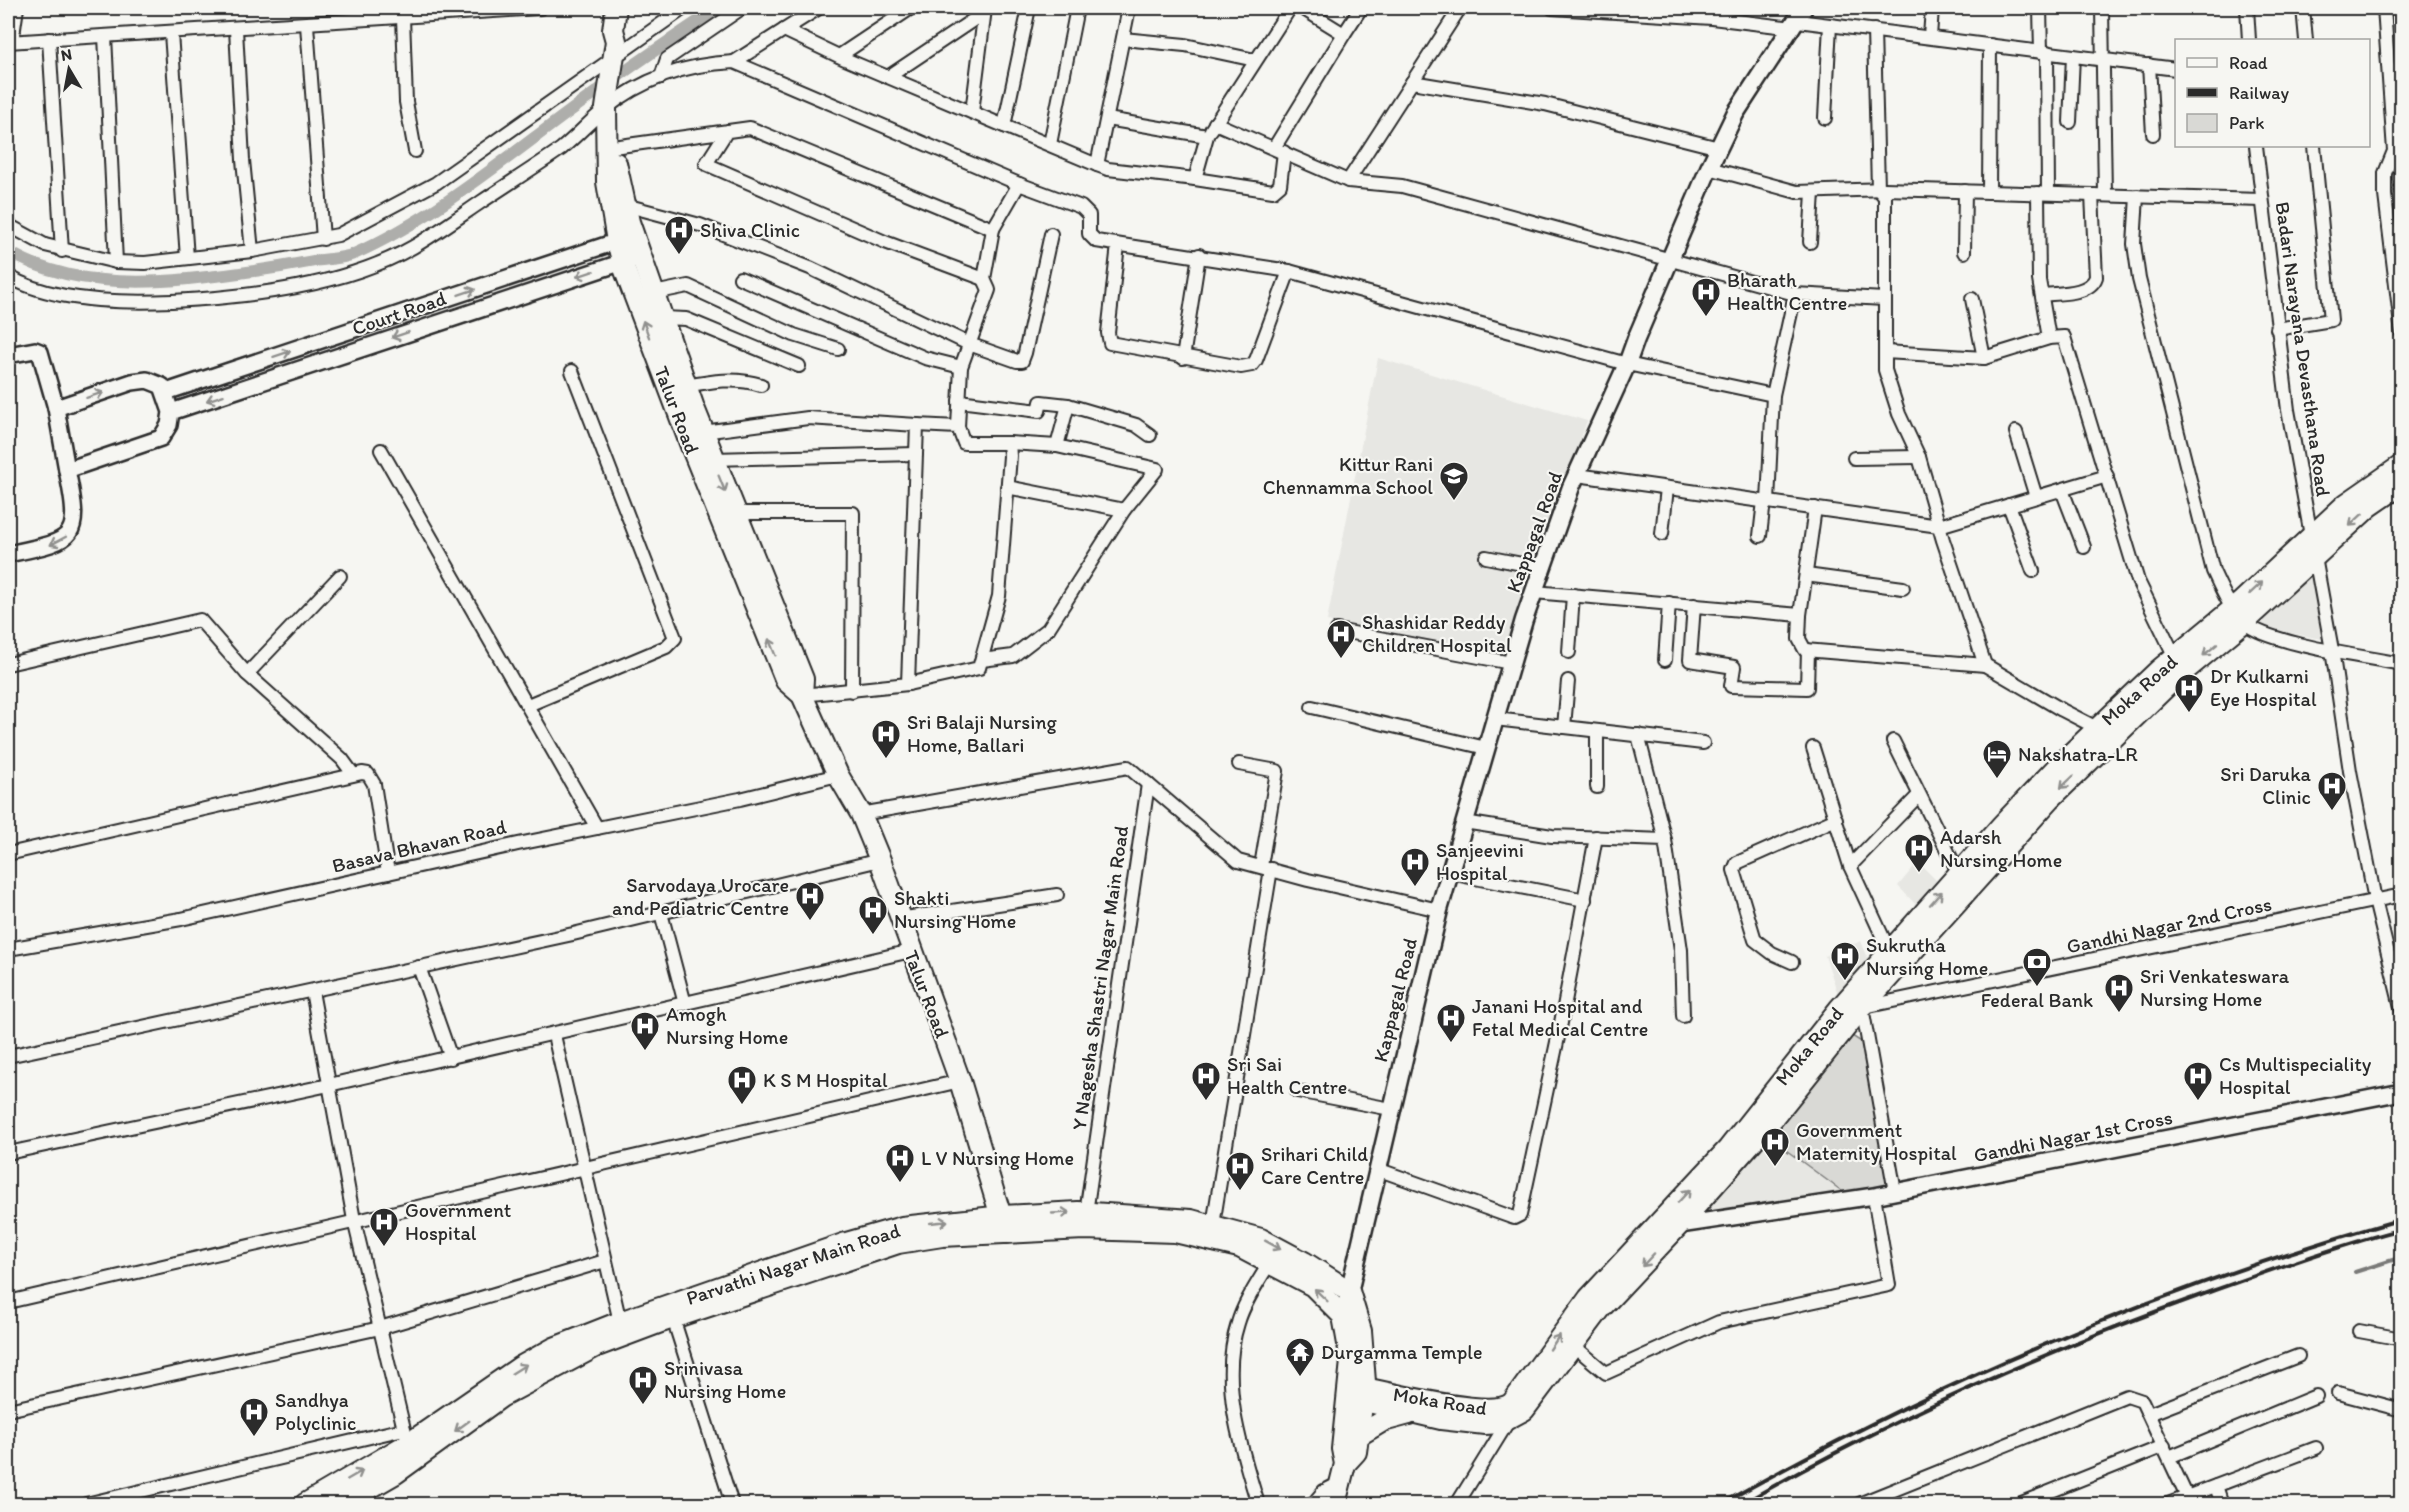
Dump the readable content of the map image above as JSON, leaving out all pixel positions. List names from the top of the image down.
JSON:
{
  "streets": {
    "main road": [
      "Talur Road",
      "Kappagal Road",
      "Moka Road",
      "Parvathi Nagar Main Road"
    ],
    "street": [
      "Court Road",
      "Badari Narayana Devasthana Road",
      "Basava Bhavan Road",
      "Gandhi Nagar 2nd Cross",
      "Y Nagesha Shastri Nagar Main Road",
      "Gandhi Nagar 1st Cross"
    ]
  },
  "crossings": [
    ["Court Road", "Talur Road"],
    ["Badari Narayana Devasthana Road", "Moka Road"],
    ["Badari Narayana Devasthana Road", "Gandhi Nagar 2nd Cross"],
    ["Talur Road", "Basava Bhavan Road"],
    ["Talur Road", "Parvathi Nagar Main Road"],
    ["Kappagal Road", "Parvathi Nagar Main Road"],
    ["Moka Road", "Gandhi Nagar 2nd Cross"],
    ["Moka Road", "Gandhi Nagar 1st Cross"],
    ["Y Nagesha Shastri Nagar Main Road", "Parvathi Nagar Main Road"]
  ],
  "places": {
    "hospital": [
      "Shiva Clinic",
      "Bharath Health Centre",
      "Shashidar Reddy Children Hospital",
      "Dr Kulkarni Eye Hospital",
      "Sri Balaji Nursing Home, Ballari",
      "Sri Daruka Clinic",
      "Adarsh Nursing Home",
      "Sanjeevini Hospital",
      "Sarvodaya Urocare and Pediatric Centre",
      "Shakti Nursing Home",
      "Sukrutha Nursing Home",
      "Sri Venkateswara Nursing Home",
      "Janani Hospital and Fetal Medical Centre",
      "Amogh Nursing Home",
      "Sri Sai Health Centre",
      "Cs Multispeciality Hospital",
      "K S M Hospital",
      "Government Maternity Hospital",
      "L V Nursing Home",
      "Srihari Child Care Centre",
      "Government Hospital",
      "Srinivasa Nursing Home",
      "Sandhya Polyclinic"
    ],
    "school or university": ["Kittur Rani Chennamma School"],
    "hotel": ["Nakshatra-LR"],
    "bank": ["Federal Bank"],
    "temple": ["Durgamma Temple"]
  },
  "legend": ["Road", "Railway", "Park"],
  "north": "top"
}
